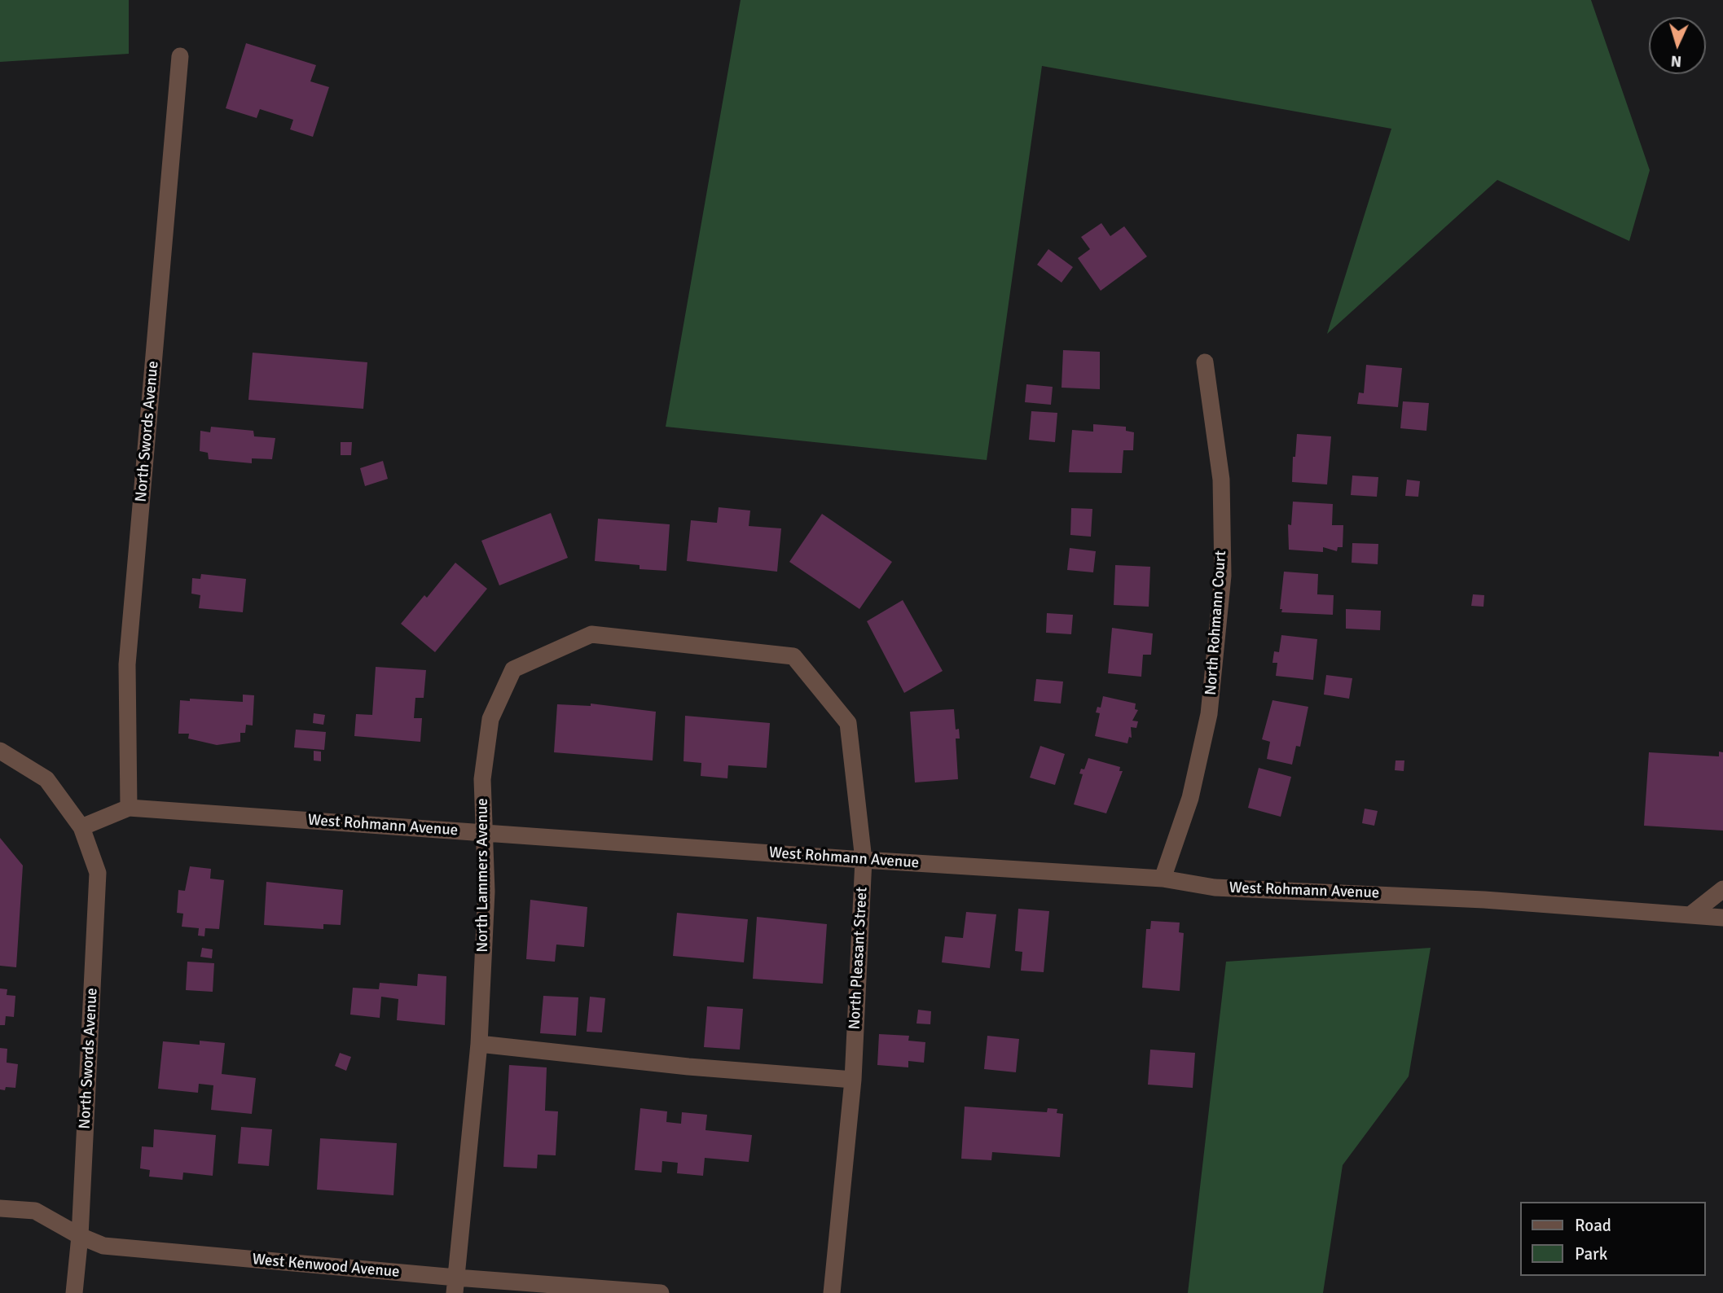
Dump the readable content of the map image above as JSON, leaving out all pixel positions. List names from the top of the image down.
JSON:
{
  "streets": {
    "street": [
      "North Swords Avenue",
      "North Rohmann Court",
      "West Rohmann Avenue",
      "North Lammers Avenue",
      "North Pleasant Street",
      "West Kenwood Avenue"
    ]
  },
  "crossings": [
    ["North Swords Avenue", "West Rohmann Avenue"],
    ["North Swords Avenue", "West Kenwood Avenue"],
    ["North Rohmann Court", "West Rohmann Avenue"],
    ["West Rohmann Avenue", "North Lammers Avenue"],
    ["West Rohmann Avenue", "North Pleasant Street"],
    ["North Lammers Avenue", "North Pleasant Street"],
    ["North Lammers Avenue", "West Kenwood Avenue"]
  ],
  "legend": ["Road", "Park"],
  "north": "bottom"
}
